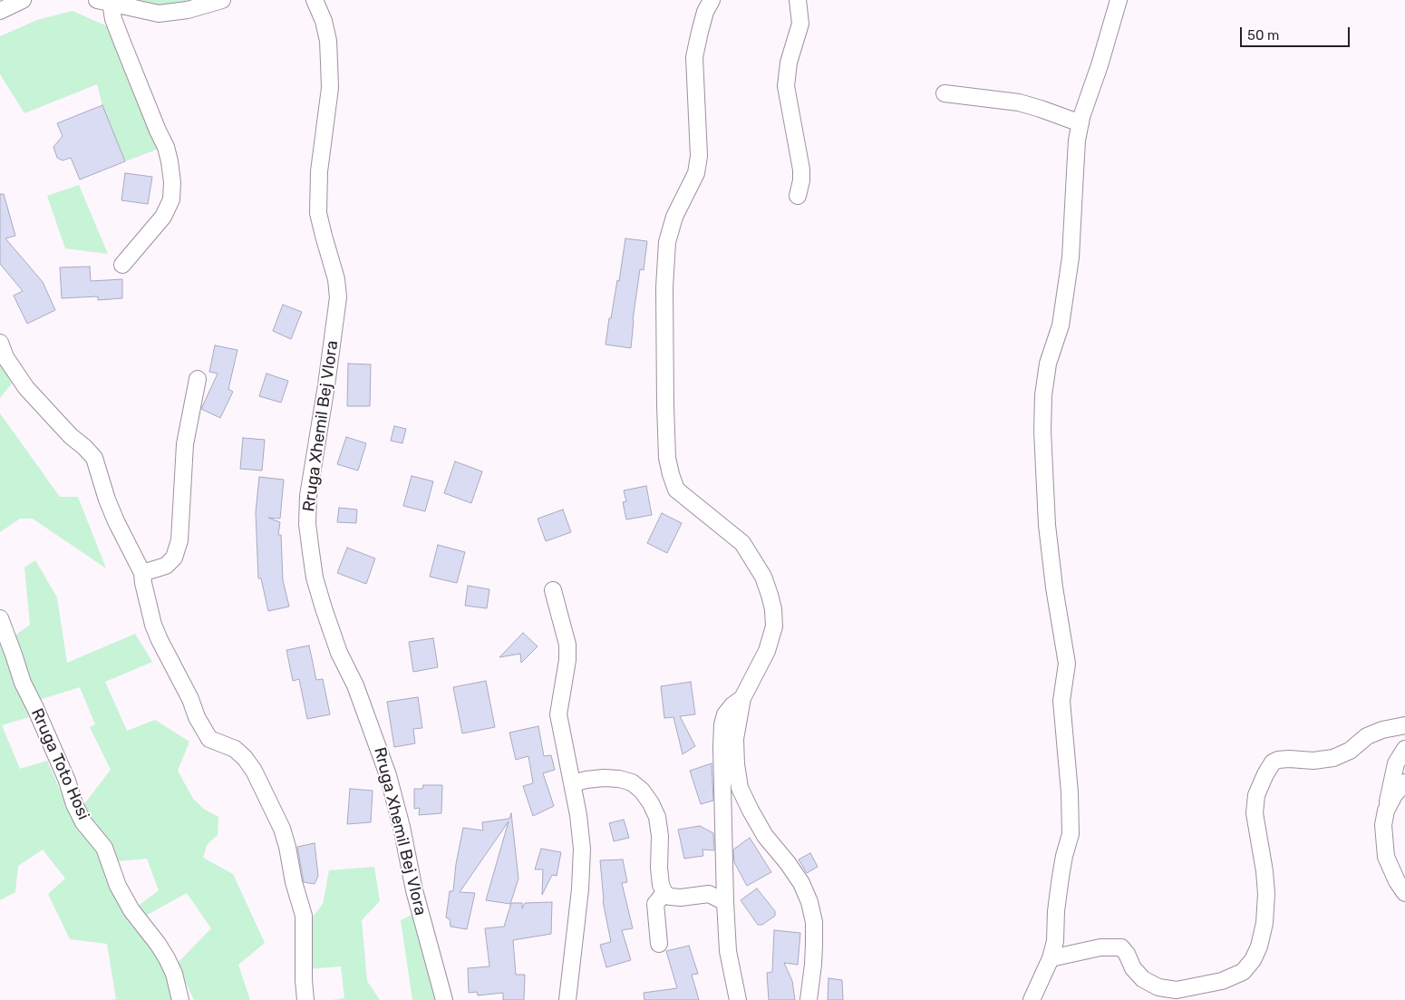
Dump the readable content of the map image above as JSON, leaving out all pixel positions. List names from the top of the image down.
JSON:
{
  "streets": {
    "street": ["Rruga Xhemil Bej Vlora", "Rruga Toto Hosi"]
  },
  "scale_bar": "50 m"
}
